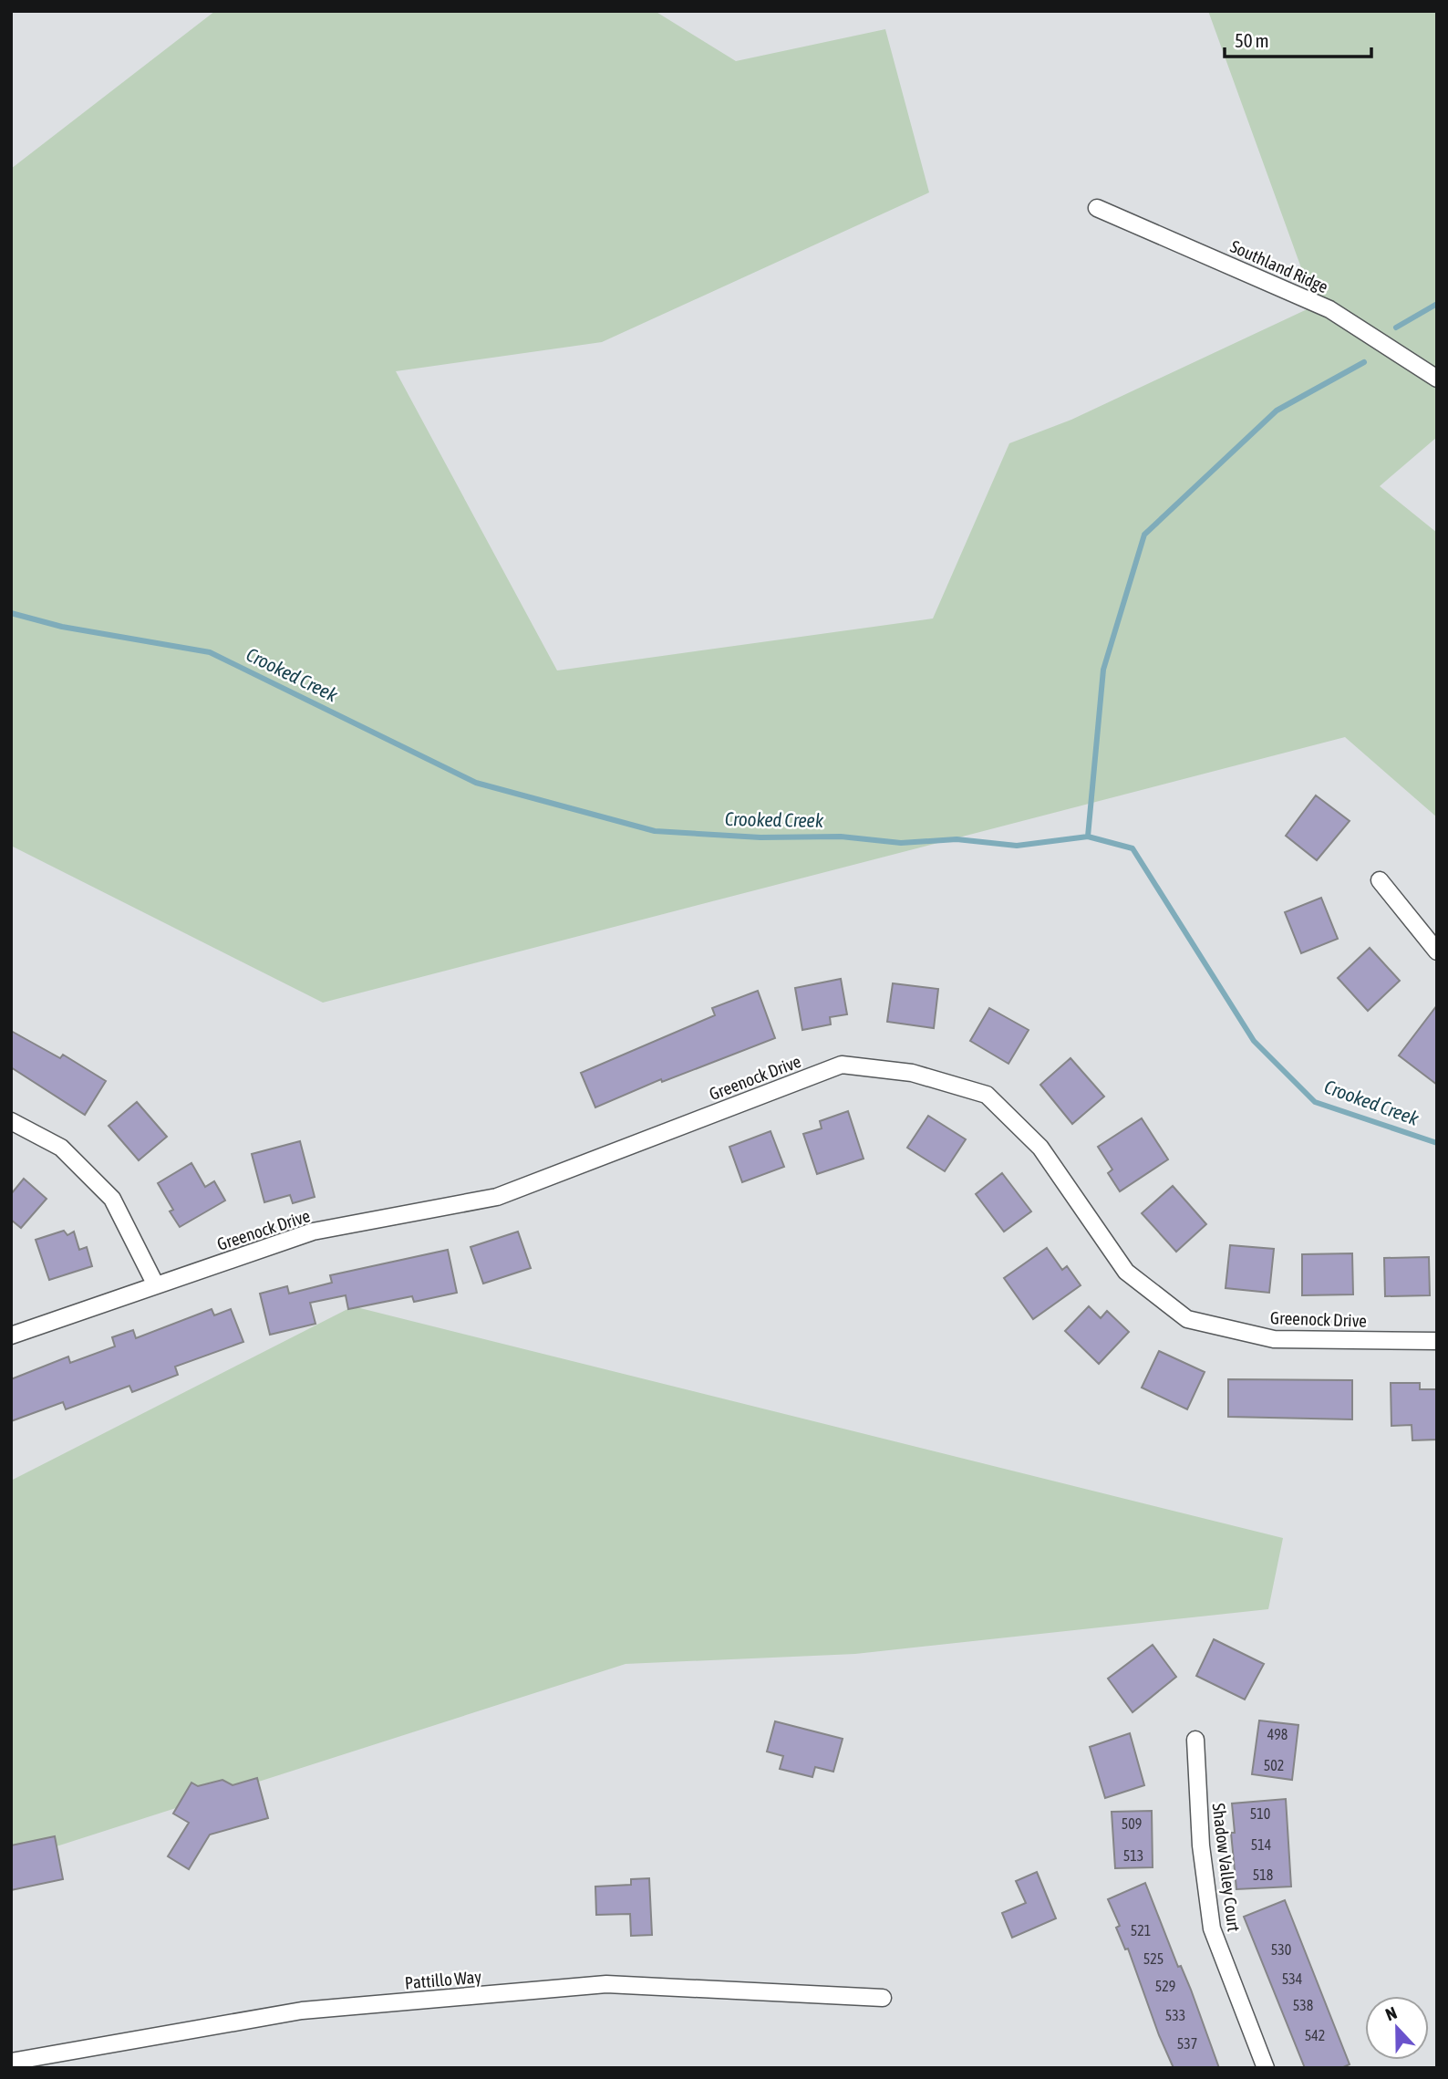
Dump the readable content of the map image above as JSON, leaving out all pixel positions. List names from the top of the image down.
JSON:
{
  "streets": {
    "street": [
      "Southland Ridge",
      "Greenock Drive",
      "Shadow Valley Court",
      "Pattillo Way"
    ]
  },
  "water": ["Crooked Creek"],
  "house_numbers": [
    "498",
    "502",
    "510",
    "509",
    "514",
    "513",
    "518",
    "521",
    "530",
    "525",
    "534",
    "529",
    "538",
    "533",
    "542",
    "537"
  ],
  "scale_bar": "50 m",
  "north": "top"
}
